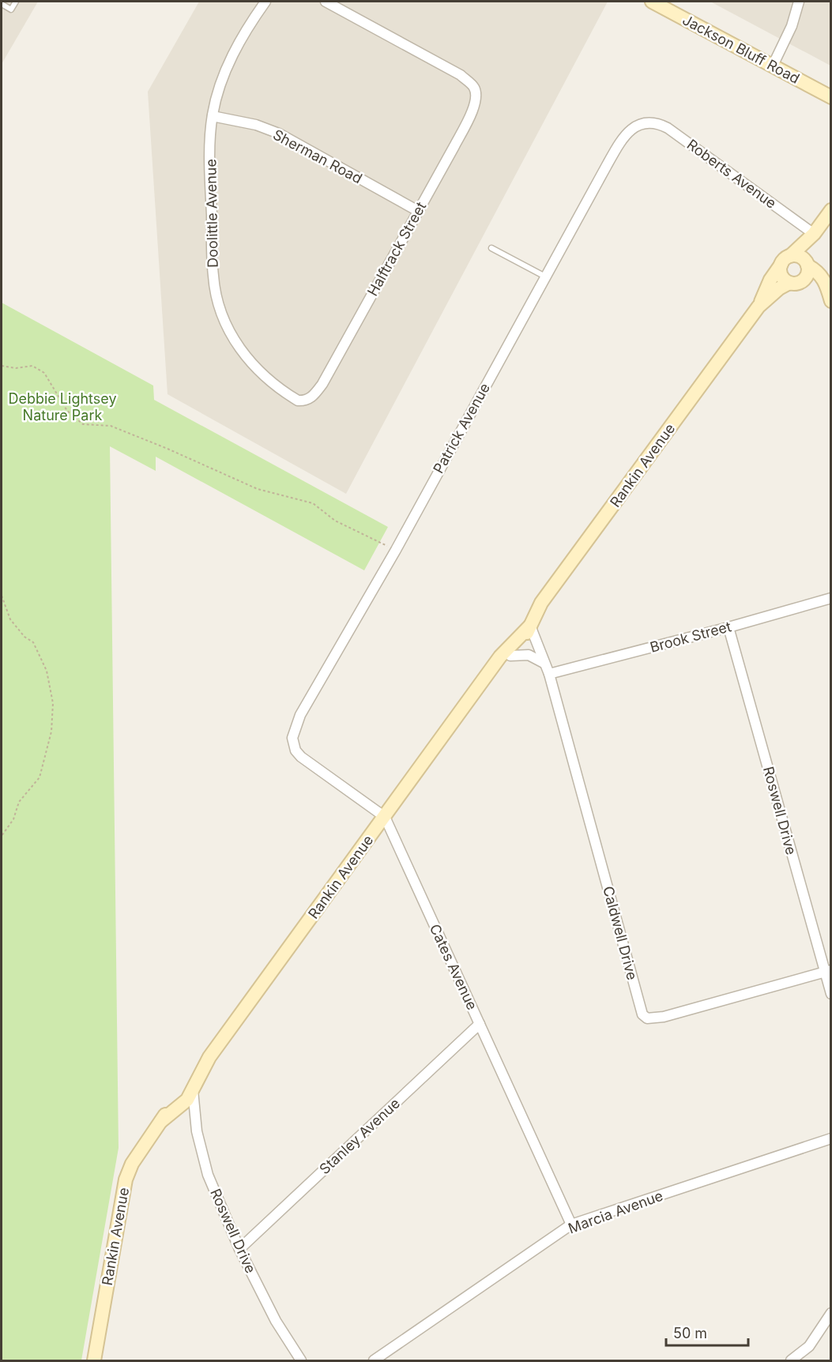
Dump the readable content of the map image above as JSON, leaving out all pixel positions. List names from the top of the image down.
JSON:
{
  "streets": {
    "street": [
      "Jackson Bluff Road",
      "Sherman Road",
      "Roberts Avenue",
      "Doolittle Avenue",
      "Halftrack Street",
      "Patrick Avenue",
      "Rankin Avenue",
      "Brook Street",
      "Roswell Drive",
      "Caldwell Drive",
      "Cates Avenue",
      "Stanley Avenue",
      "Marcia Avenue"
    ]
  },
  "crossings": [
    ["Sherman Road", "Doolittle Avenue"],
    ["Sherman Road", "Halftrack Street"],
    ["Roberts Avenue", "Patrick Avenue"],
    ["Roberts Avenue", "Rankin Avenue"],
    ["Doolittle Avenue", "Halftrack Street"],
    ["Patrick Avenue", "Cates Avenue"],
    ["Rankin Avenue", "Roswell Drive"],
    ["Rankin Avenue", "Caldwell Drive"],
    ["Rankin Avenue", "Cates Avenue"],
    ["Brook Street", "Roswell Drive"],
    ["Brook Street", "Caldwell Drive"],
    ["Roswell Drive", "Caldwell Drive"],
    ["Roswell Drive", "Stanley Avenue"],
    ["Cates Avenue", "Stanley Avenue"],
    ["Cates Avenue", "Marcia Avenue"]
  ],
  "parks": ["Debbie Lightsey Nature Park"],
  "scale_bar": "50 m"
}
